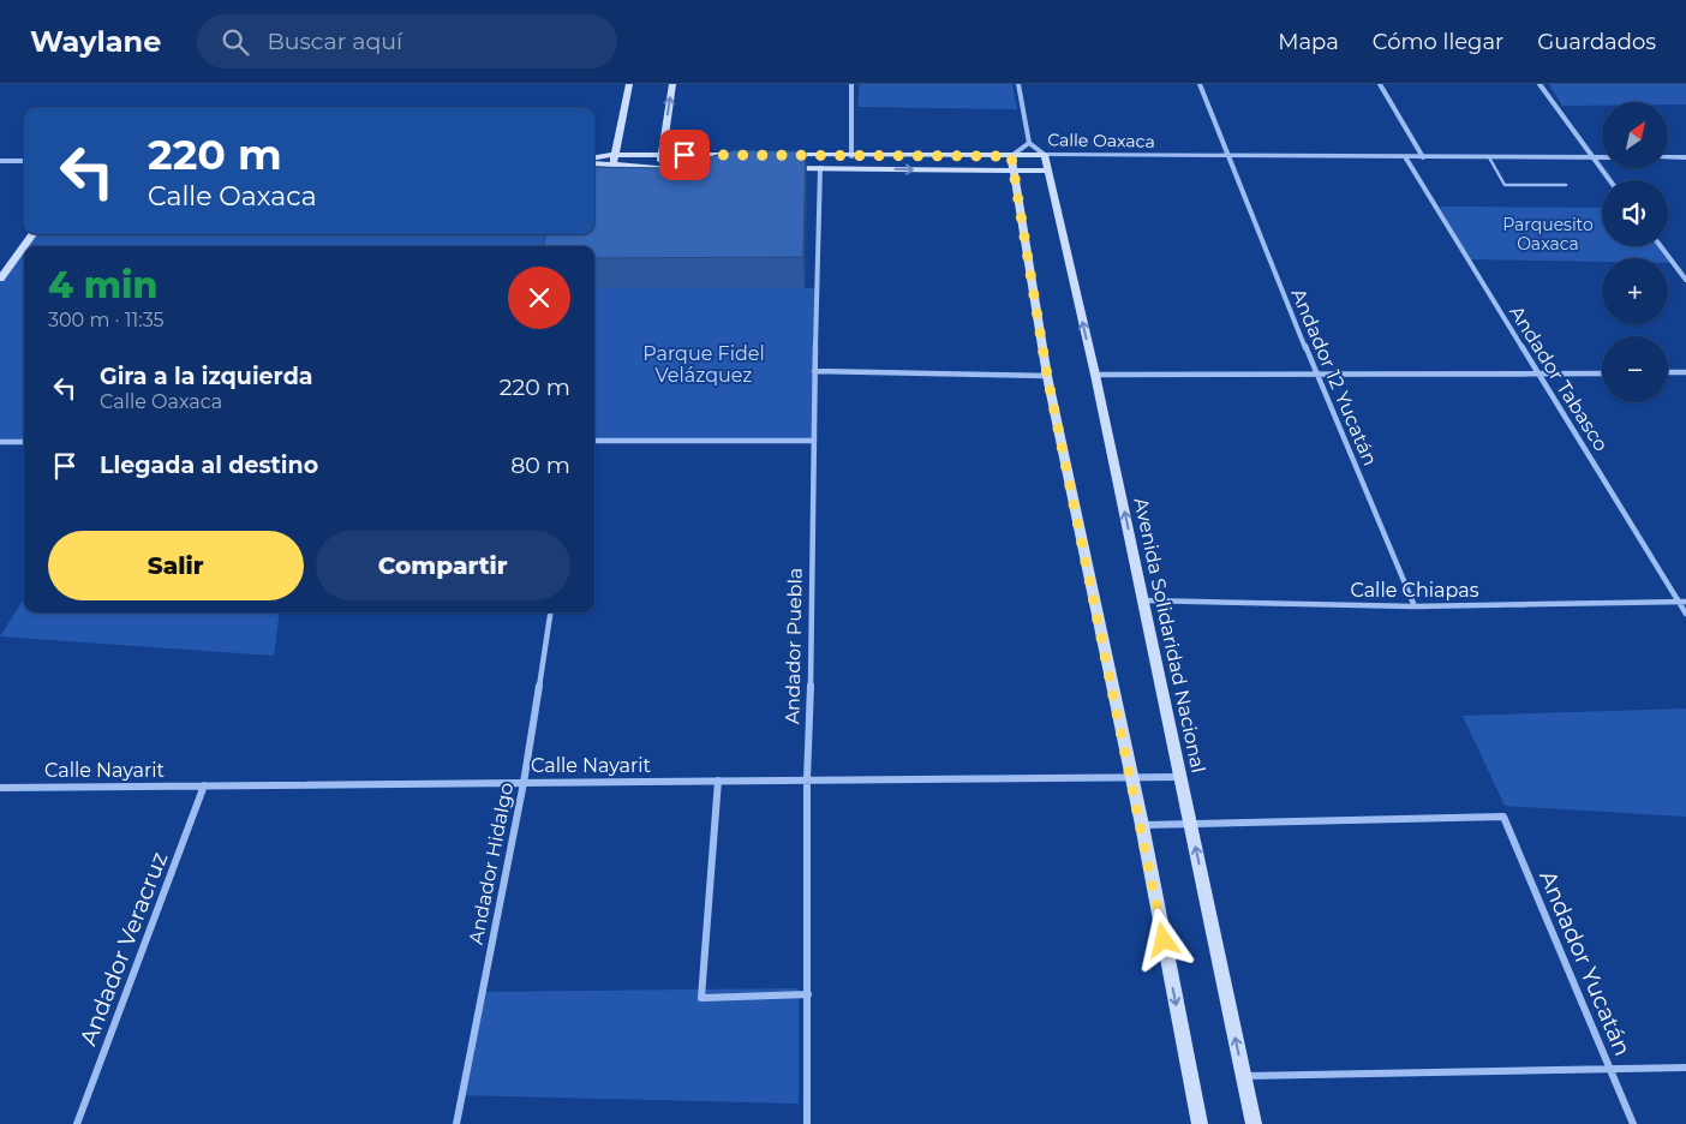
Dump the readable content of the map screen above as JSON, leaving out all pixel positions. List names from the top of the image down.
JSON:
{
  "streets": {
    "main road": ["Calle Oaxaca", "Avenida Solidaridad Nacional"],
    "street": [
      "Andador 12 Yucatán",
      "Andador Tabasco",
      "Calle Chiapas",
      "Andador Puebla",
      "Calle Nayarit",
      "Andador Hidalgo",
      "Andador Veracruz",
      "Andador Yucatán"
    ]
  },
  "crossings": [
    ["Calle Oaxaca", "Andador 12 Yucatán"],
    ["Calle Oaxaca", "Andador Tabasco"],
    ["Calle Oaxaca", "Avenida Solidaridad Nacional"],
    ["Calle Oaxaca", "Andador Puebla"],
    ["Andador 12 Yucatán", "Calle Chiapas"],
    ["Andador Tabasco", "Calle Chiapas"],
    ["Calle Chiapas", "Avenida Solidaridad Nacional"],
    ["Avenida Solidaridad Nacional", "Calle Nayarit"],
    ["Avenida Solidaridad Nacional", "Andador Yucatán"],
    ["Andador Puebla", "Calle Nayarit"],
    ["Calle Nayarit", "Andador Hidalgo"],
    ["Calle Nayarit", "Andador Veracruz"]
  ],
  "parks": ["Parquesito Oaxaca", "Parque Fidel Velázquez"],
  "north": "top right",
  "page": {
    "header": "Waylane",
    "search": "Buscar aquí",
    "nav": ["Mapa", "Cómo llegar", "Guardados"],
    "map_buttons": ["+", "−"],
    "turn": ["220 m", "Calle Oaxaca"],
    "heading": ["4 min", "300 m · 11:35"],
    "list": [
      {
        "name": "Gira a la izquierda",
        "note": "Calle Oaxaca",
        "value": "220 m"
      },
      {
        "name": "Llegada al destino",
        "value": "80 m"
      }
    ],
    "buttons": ["Salir", "Compartir"]
  }
}
